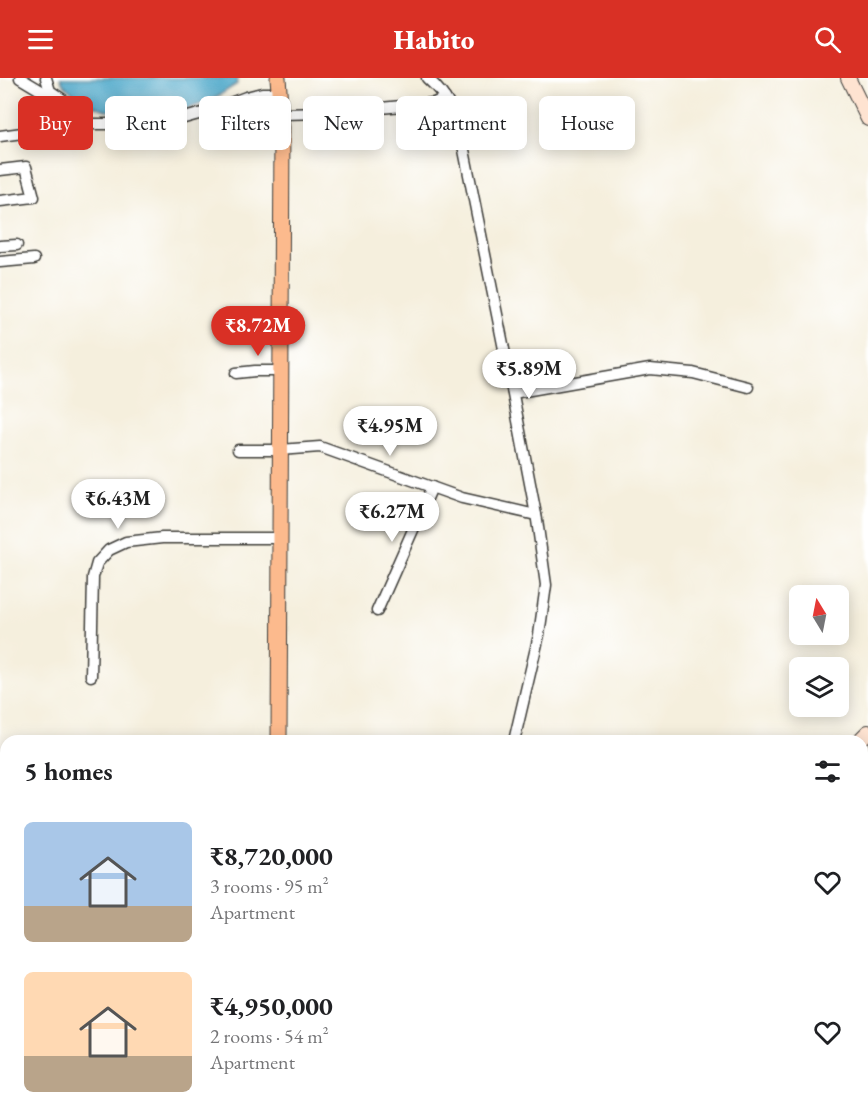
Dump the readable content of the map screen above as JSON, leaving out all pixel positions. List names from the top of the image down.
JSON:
{
  "north": "top",
  "page": {
    "header": "Habito",
    "chip": [
      "Buy",
      "Rent",
      "Filters",
      "New",
      "Apartment",
      "House"
    ],
    "price": [
      "₹8.72M",
      "₹5.89M",
      "₹4.95M",
      "₹6.43M",
      "₹6.27M"
    ],
    "heading": "5 homes",
    "list": [
      {
        "name": "₹8,720,000",
        "note": "3 rooms · 95 m² · Apartment"
      },
      {
        "name": "₹4,950,000",
        "note": "2 rooms · 54 m² · Apartment"
      }
    ]
  }
}
